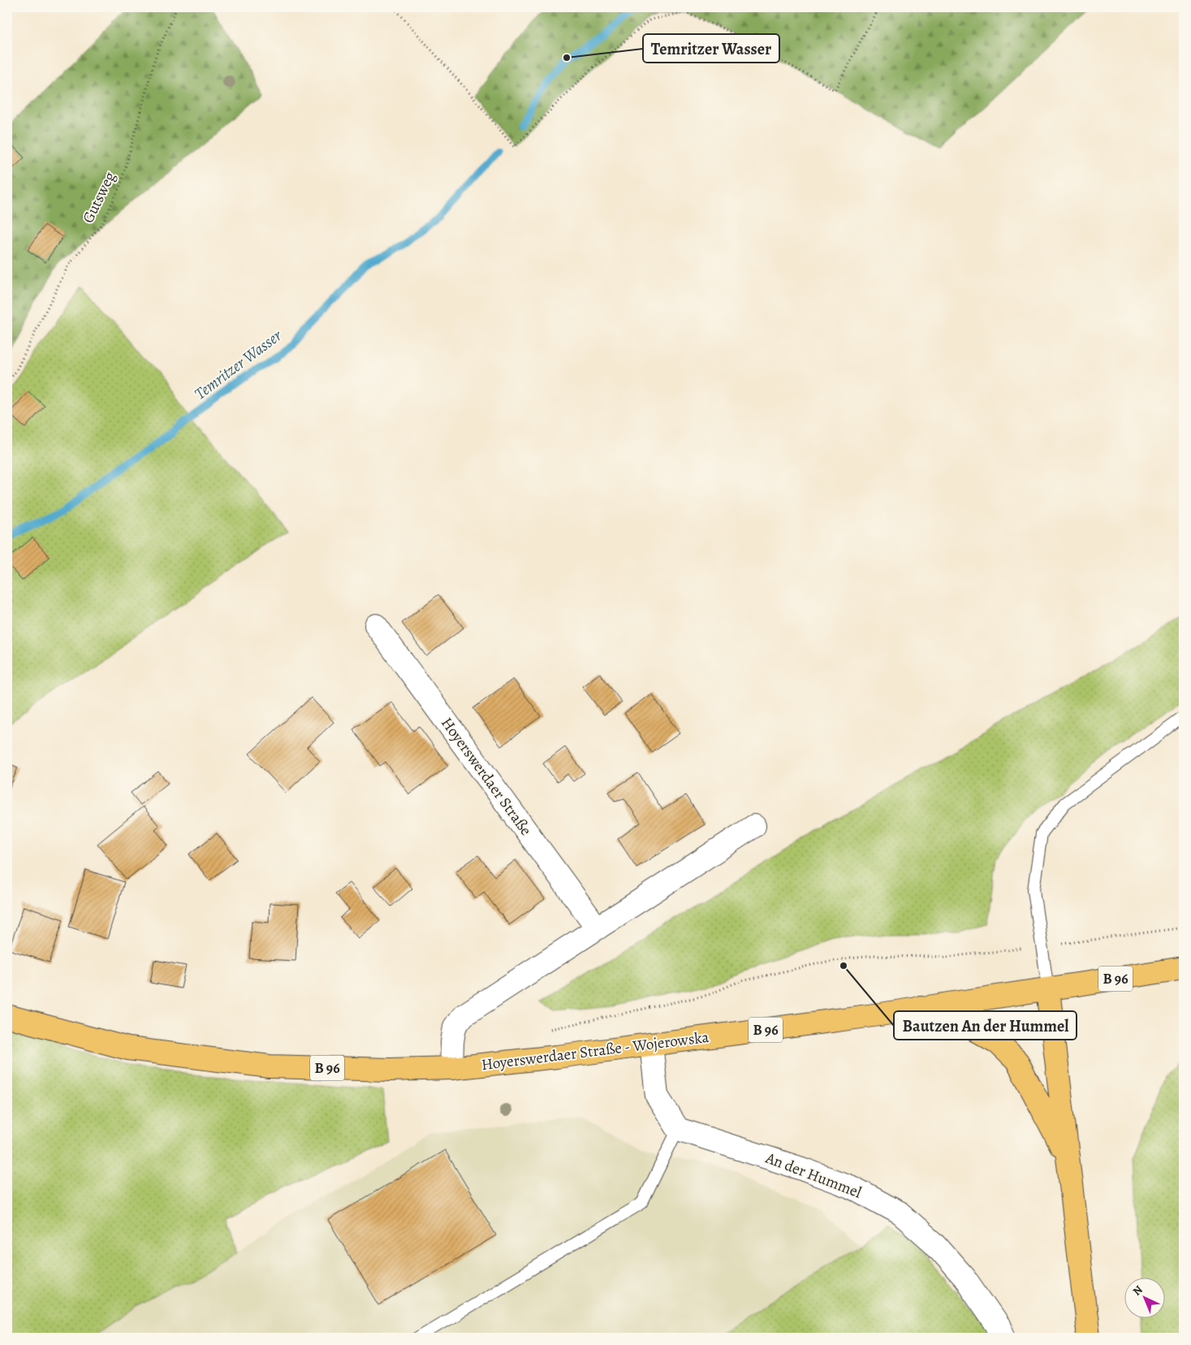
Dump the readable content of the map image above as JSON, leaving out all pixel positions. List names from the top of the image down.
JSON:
{
  "streets": {
    "main road": ["B 96", "Hoyerswerdaer Straße - Wojerowska"],
    "street": ["Hoyerswerdaer Straße", "An der Hummel"],
    "path": ["Gutsweg"]
  },
  "water": ["Temritzer Wasser"],
  "places": ["Temritzer Wasser", "Bautzen An der Hummel"],
  "north": "top left"
}
